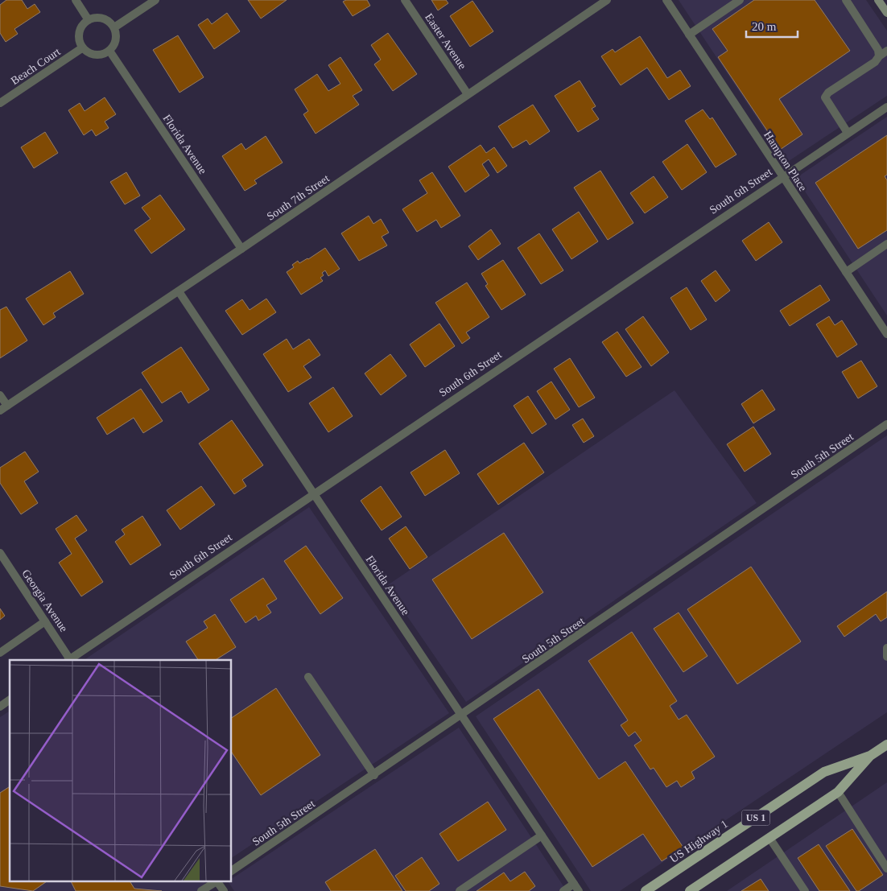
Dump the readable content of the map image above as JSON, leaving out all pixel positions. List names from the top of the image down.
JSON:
{
  "streets": {
    "main road": ["US 1", "US Highway 1"],
    "street": [
      "Easter Avenue",
      "Beach Court",
      "Florida Avenue",
      "Hampton Place",
      "South 6th Street",
      "South 7th Street",
      "South 5th Street",
      "Georgia Avenue"
    ]
  },
  "crossings": [
    ["Easter Avenue", "South 7th Street"],
    ["Beach Court", "Florida Avenue"],
    ["Florida Avenue", "South 6th Street"],
    ["Florida Avenue", "South 7th Street"],
    ["Florida Avenue", "South 5th Street"],
    ["Hampton Place", "South 6th Street"],
    ["South 6th Street", "Georgia Avenue"]
  ],
  "scale_bar": "20 m"
}
